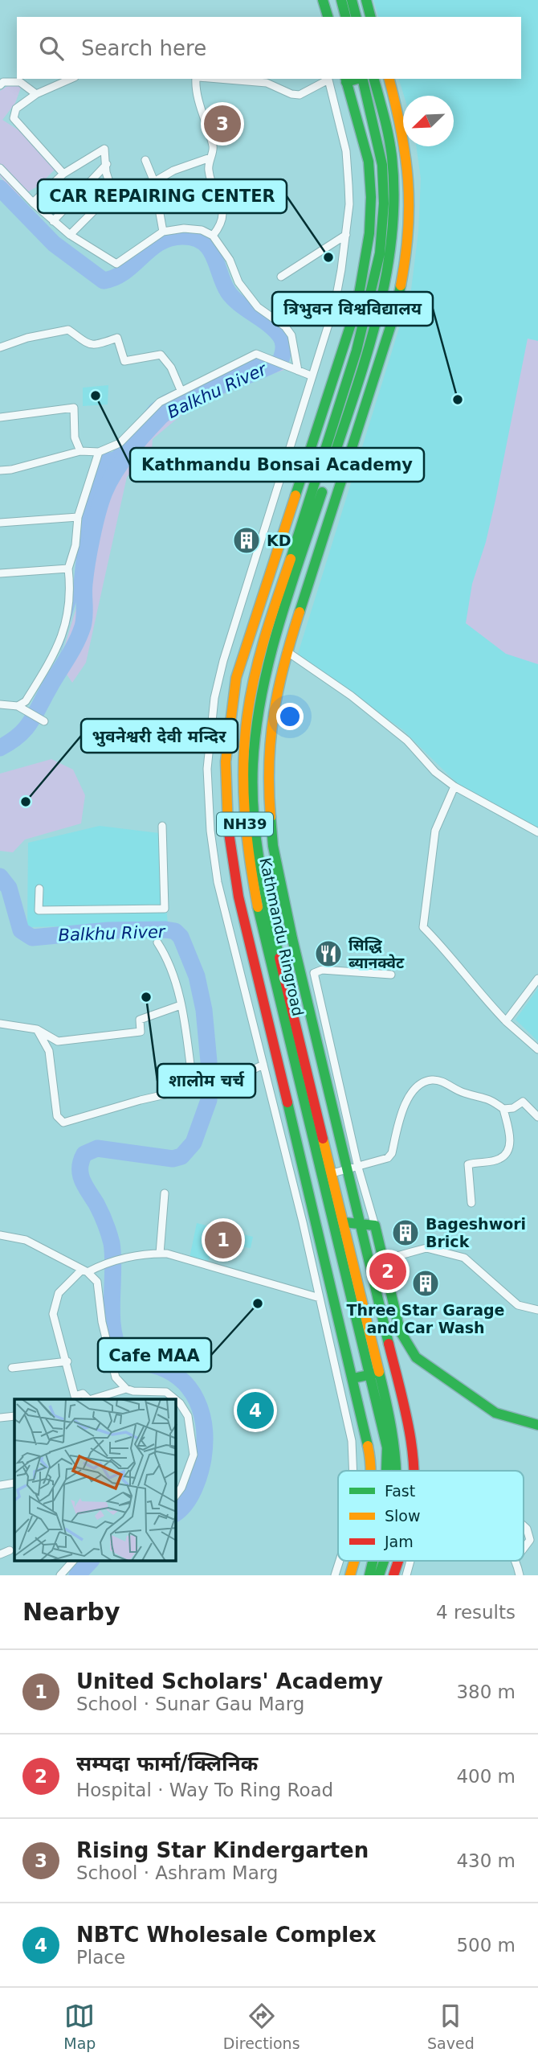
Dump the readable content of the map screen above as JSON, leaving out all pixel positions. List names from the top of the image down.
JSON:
{
  "streets": {
    "main road": ["NH39", "Kathmandu Ringroad"]
  },
  "water": ["Balkhu River"],
  "places": {
    "other": [
      "CAR REPAIRING CENTER",
      "Kathmandu Bonsai Academy",
      "त्रिभुवन विश्वविद्यालय",
      "भुवनेश्वरी देवी मन्दिर",
      "शालोम चर्च",
      "Cafe MAA"
    ],
    "building": ["KD", "Bageshwori Brick", "Three Star Garage and Car Wash"],
    "restaurant": ["सिद्धि ब्यानक्वेट"]
  },
  "legend": ["Fast", "Slow", "Jam"],
  "north": "bottom left",
  "page": {
    "search": "Search here",
    "pins": [
      "3",
      "1",
      "2",
      "4"
    ],
    "heading": ["Nearby", "4 results"],
    "list": [
      {
        "mark": "1",
        "name": "United Scholars' Academy",
        "note": "School · Sunar Gau Marg",
        "value": "380 m"
      },
      {
        "mark": "2",
        "name": "सम्पदा फार्मा/क्लिनिक",
        "note": "Hospital · Way To Ring Road",
        "value": "400 m"
      },
      {
        "mark": "3",
        "name": "Rising Star Kindergarten",
        "note": "School · Ashram Marg",
        "value": "430 m"
      },
      {
        "mark": "4",
        "name": "NBTC Wholesale Complex",
        "note": "Place",
        "value": "500 m"
      }
    ],
    "nav": ["Map", "Directions", "Saved"]
  }
}
